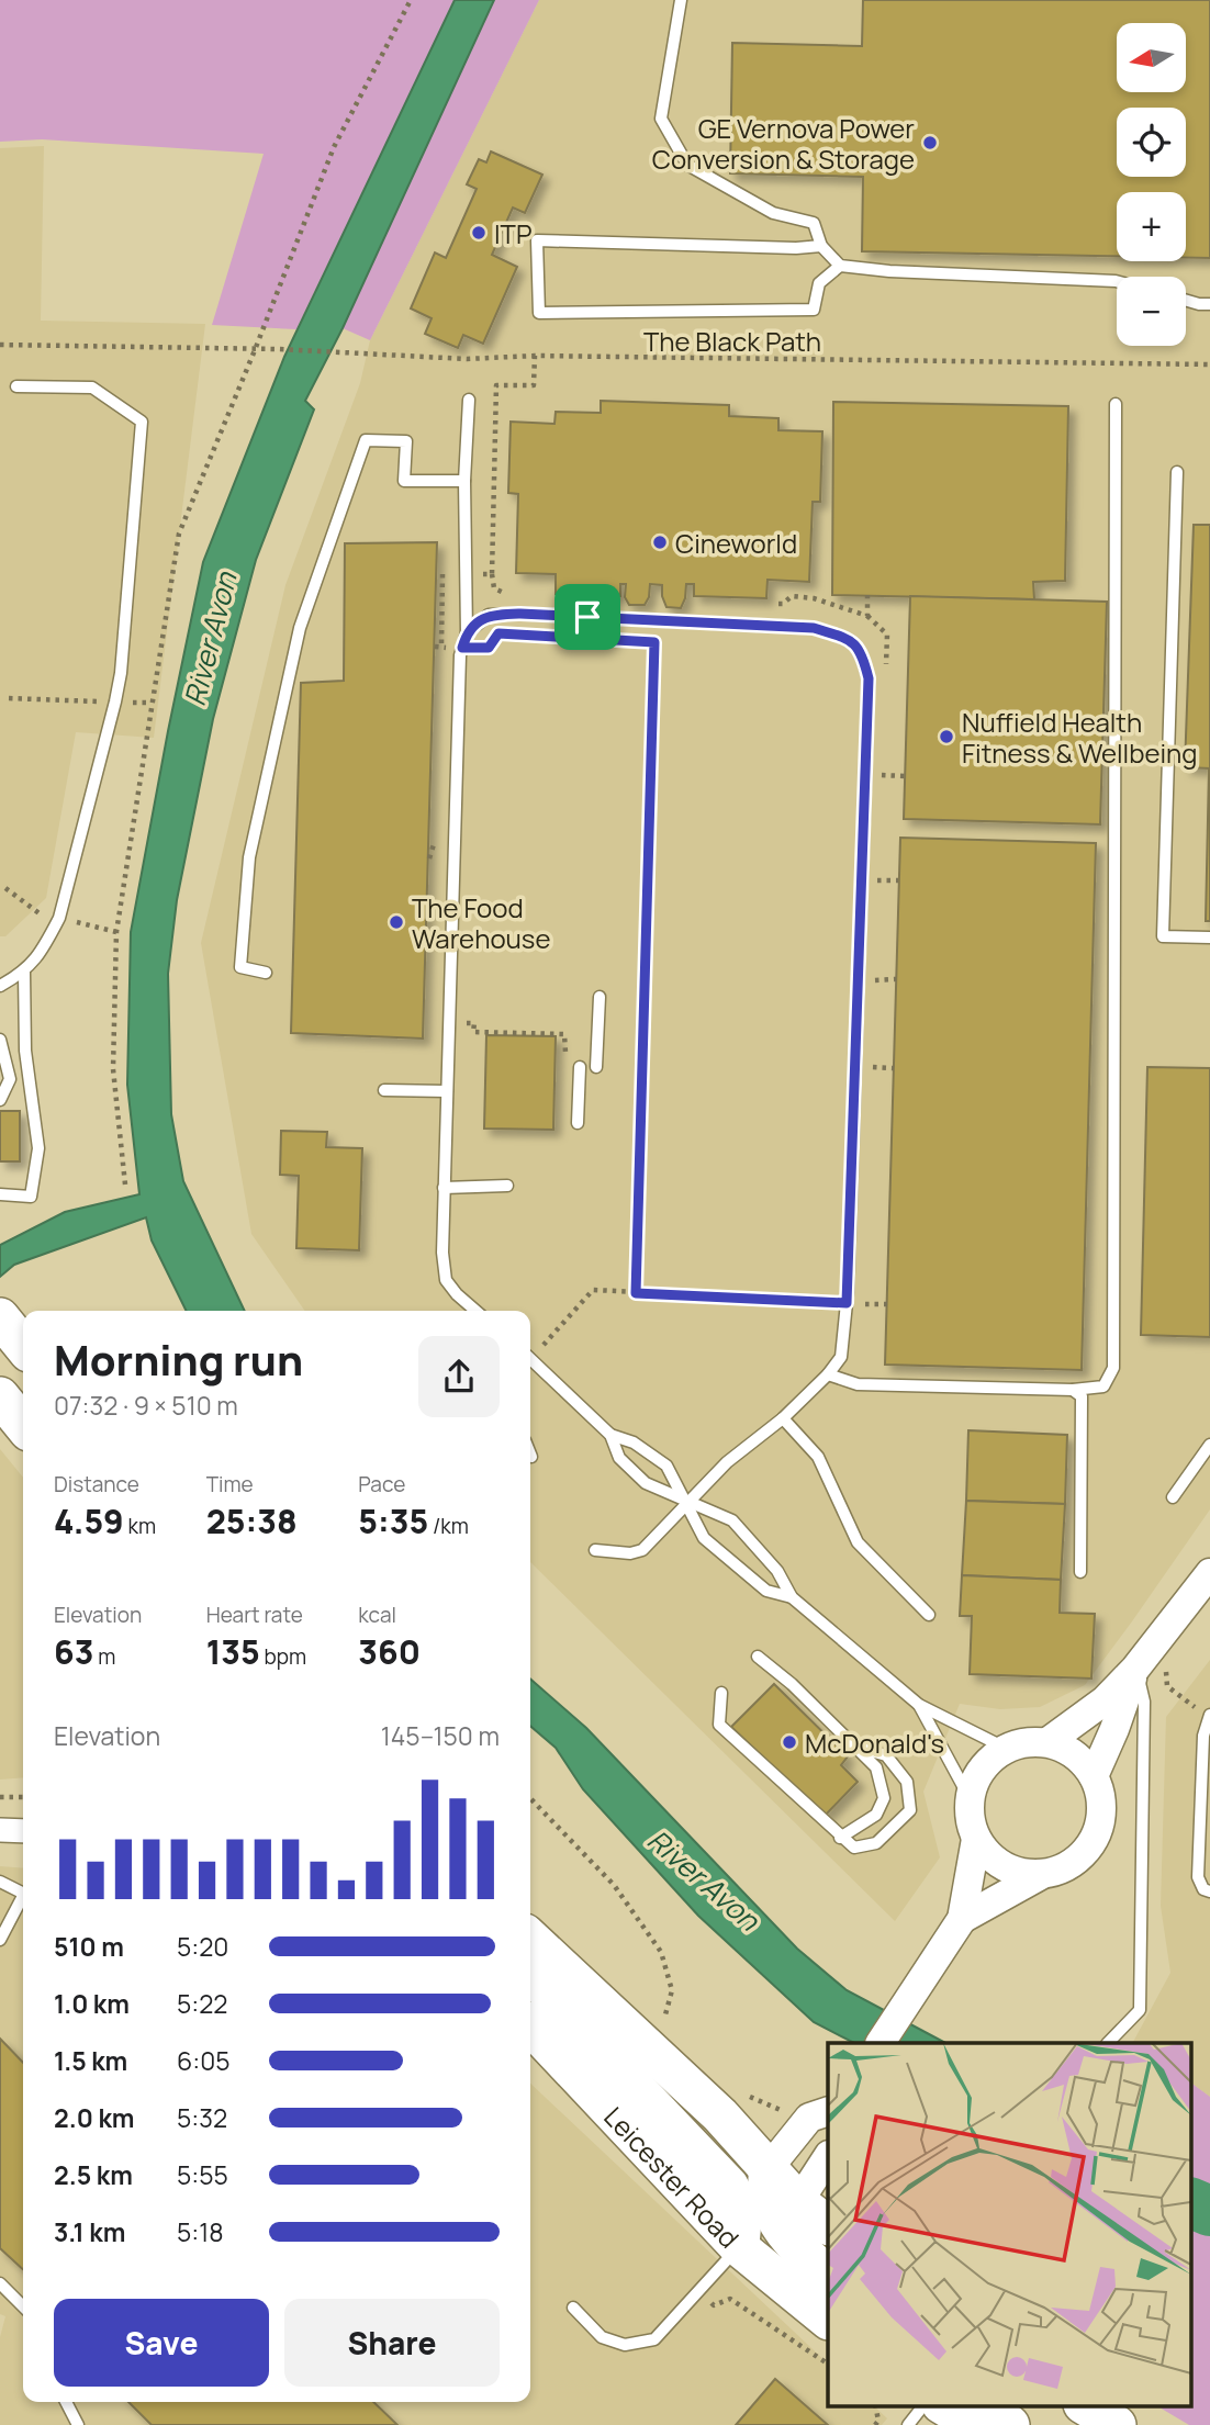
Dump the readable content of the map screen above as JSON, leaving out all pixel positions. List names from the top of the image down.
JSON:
{
  "streets": {
    "highway": ["Leicester Road"],
    "path": ["The Black Path"]
  },
  "water": ["River Avon"],
  "places": [
    "GE Vernova Power Conversion & Storage",
    "ITP",
    "Cineworld",
    "Nuffield Health Fitness & Wellbeing",
    "The Food Warehouse",
    "McDonald's"
  ],
  "north": "left",
  "page": {
    "map_buttons": ["+", "−"],
    "heading": ["Morning run", "07:32 · 9 × 510 m"],
    "stats": [
      ["Distance", "4.59 km"],
      ["Time", "25:38"],
      ["Pace", "5:35 /km"],
      ["Elevation", "63 m"],
      ["Heart rate", "135 bpm"],
      ["kcal", "360"]
    ],
    "chart": ["Elevation", "145–150 m"],
    "list": [
      {
        "name": "510 m",
        "note": "5:20"
      },
      {
        "name": "1.0 km",
        "note": "5:22"
      },
      {
        "name": "1.5 km",
        "note": "6:05"
      },
      {
        "name": "2.0 km",
        "note": "5:32"
      },
      {
        "name": "2.5 km",
        "note": "5:55"
      },
      {
        "name": "3.1 km",
        "note": "5:18"
      }
    ],
    "buttons": ["Save", "Share"]
  }
}
